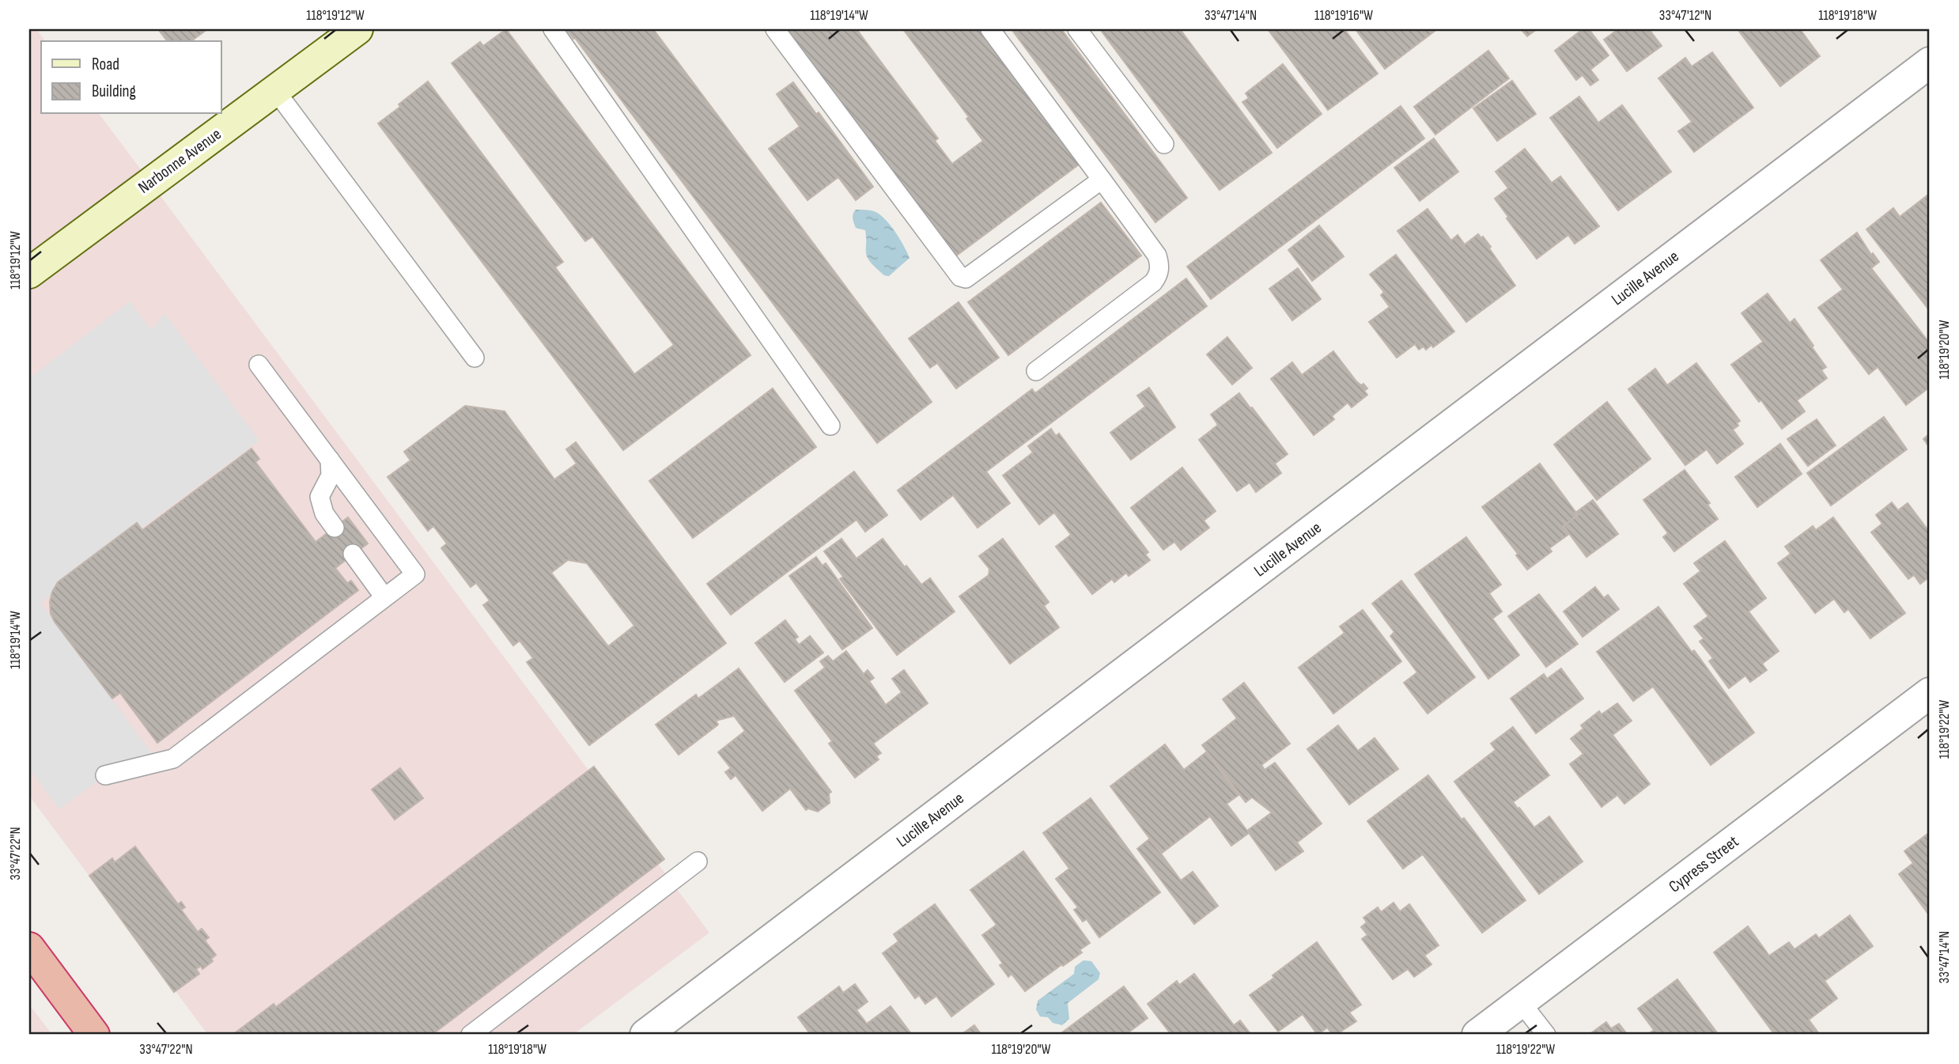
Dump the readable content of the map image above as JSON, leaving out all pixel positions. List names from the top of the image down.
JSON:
{
  "streets": {
    "main road": ["Narbonne Avenue"],
    "street": ["Lucille Avenue", "Cypress Street"]
  },
  "legend": ["Road", "Building"],
  "coordinates": [
    "118°19'12\"W",
    "118°19'14\"W",
    "33°47'14\"N",
    "118°19'16\"W",
    "33°47'12\"N",
    "118°19'18\"W",
    "118°19'20\"W",
    "118°19'22\"W",
    "33°47'22\"N"
  ]
}
